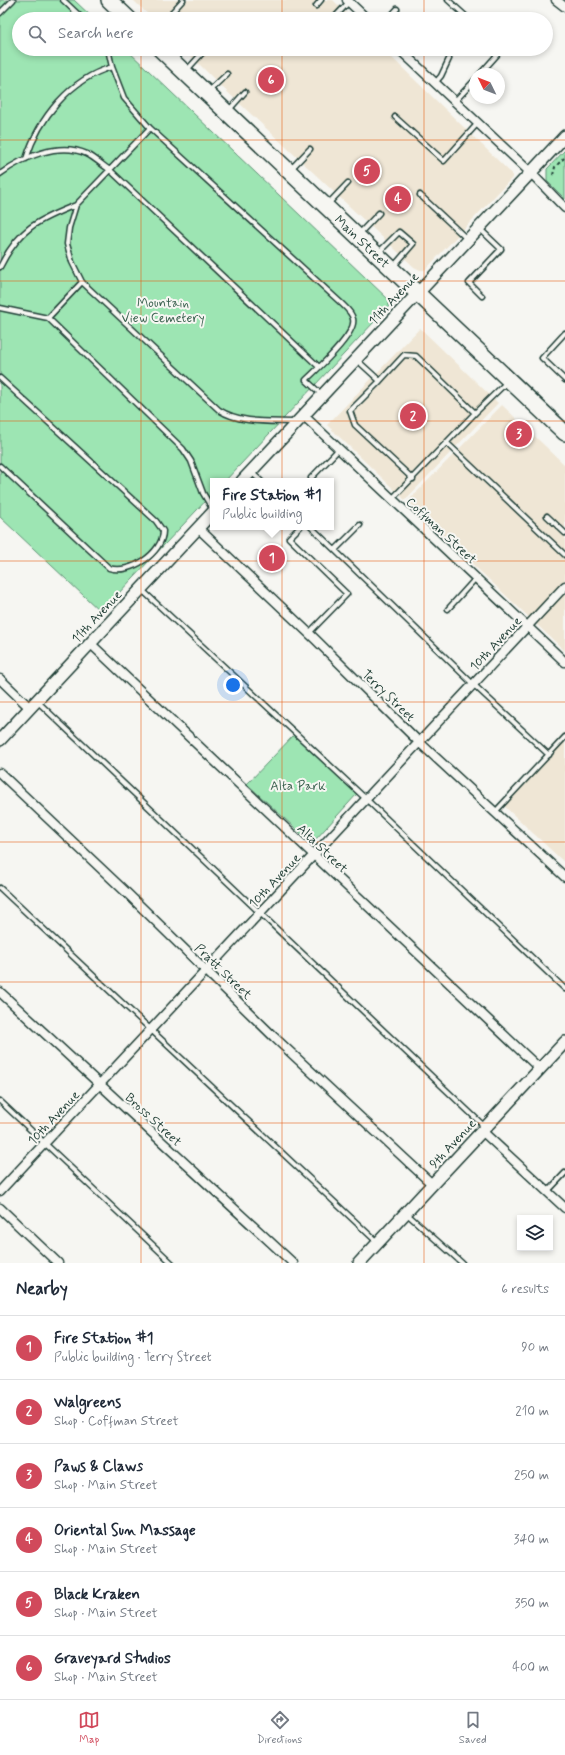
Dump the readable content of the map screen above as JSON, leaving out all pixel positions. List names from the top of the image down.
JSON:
{
  "streets": {
    "highway": ["Main Street"],
    "street": [
      "11th Avenue",
      "Coffman Street",
      "10th Avenue",
      "Terry Street",
      "Alta Street",
      "Pratt Street",
      "Bross Street",
      "9th Avenue"
    ]
  },
  "crossings": [
    ["Main Street", "11th Avenue"],
    ["11th Avenue", "Coffman Street"],
    ["11th Avenue", "Terry Street"],
    ["11th Avenue", "Alta Street"],
    ["Coffman Street", "10th Avenue"],
    ["10th Avenue", "Terry Street"],
    ["10th Avenue", "Alta Street"],
    ["10th Avenue", "Pratt Street"],
    ["10th Avenue", "Bross Street"],
    ["Alta Street", "9th Avenue"],
    ["Pratt Street", "9th Avenue"]
  ],
  "parks": ["Mountain View Cemetery", "Alta Park"],
  "north": "top left",
  "page": {
    "search": "Search here",
    "pins": [
      "6",
      "5",
      "4",
      "2",
      "3",
      "1"
    ],
    "popup": ["Fire Station #1", "Public building"],
    "heading": ["Nearby", "6 results"],
    "list": [
      {
        "mark": "1",
        "name": "Fire Station #1",
        "note": "Public building · Terry Street",
        "value": "90 m"
      },
      {
        "mark": "2",
        "name": "Walgreens",
        "note": "Shop · Coffman Street",
        "value": "210 m"
      },
      {
        "mark": "3",
        "name": "Paws & Claws",
        "note": "Shop · Main Street",
        "value": "250 m"
      },
      {
        "mark": "4",
        "name": "Oriental Sun Massage",
        "note": "Shop · Main Street",
        "value": "340 m"
      },
      {
        "mark": "5",
        "name": "Black Kraken",
        "note": "Shop · Main Street",
        "value": "350 m"
      },
      {
        "mark": "6",
        "name": "Graveyard Studios",
        "note": "Shop · Main Street",
        "value": "400 m"
      }
    ],
    "nav": ["Map", "Directions", "Saved"]
  }
}
